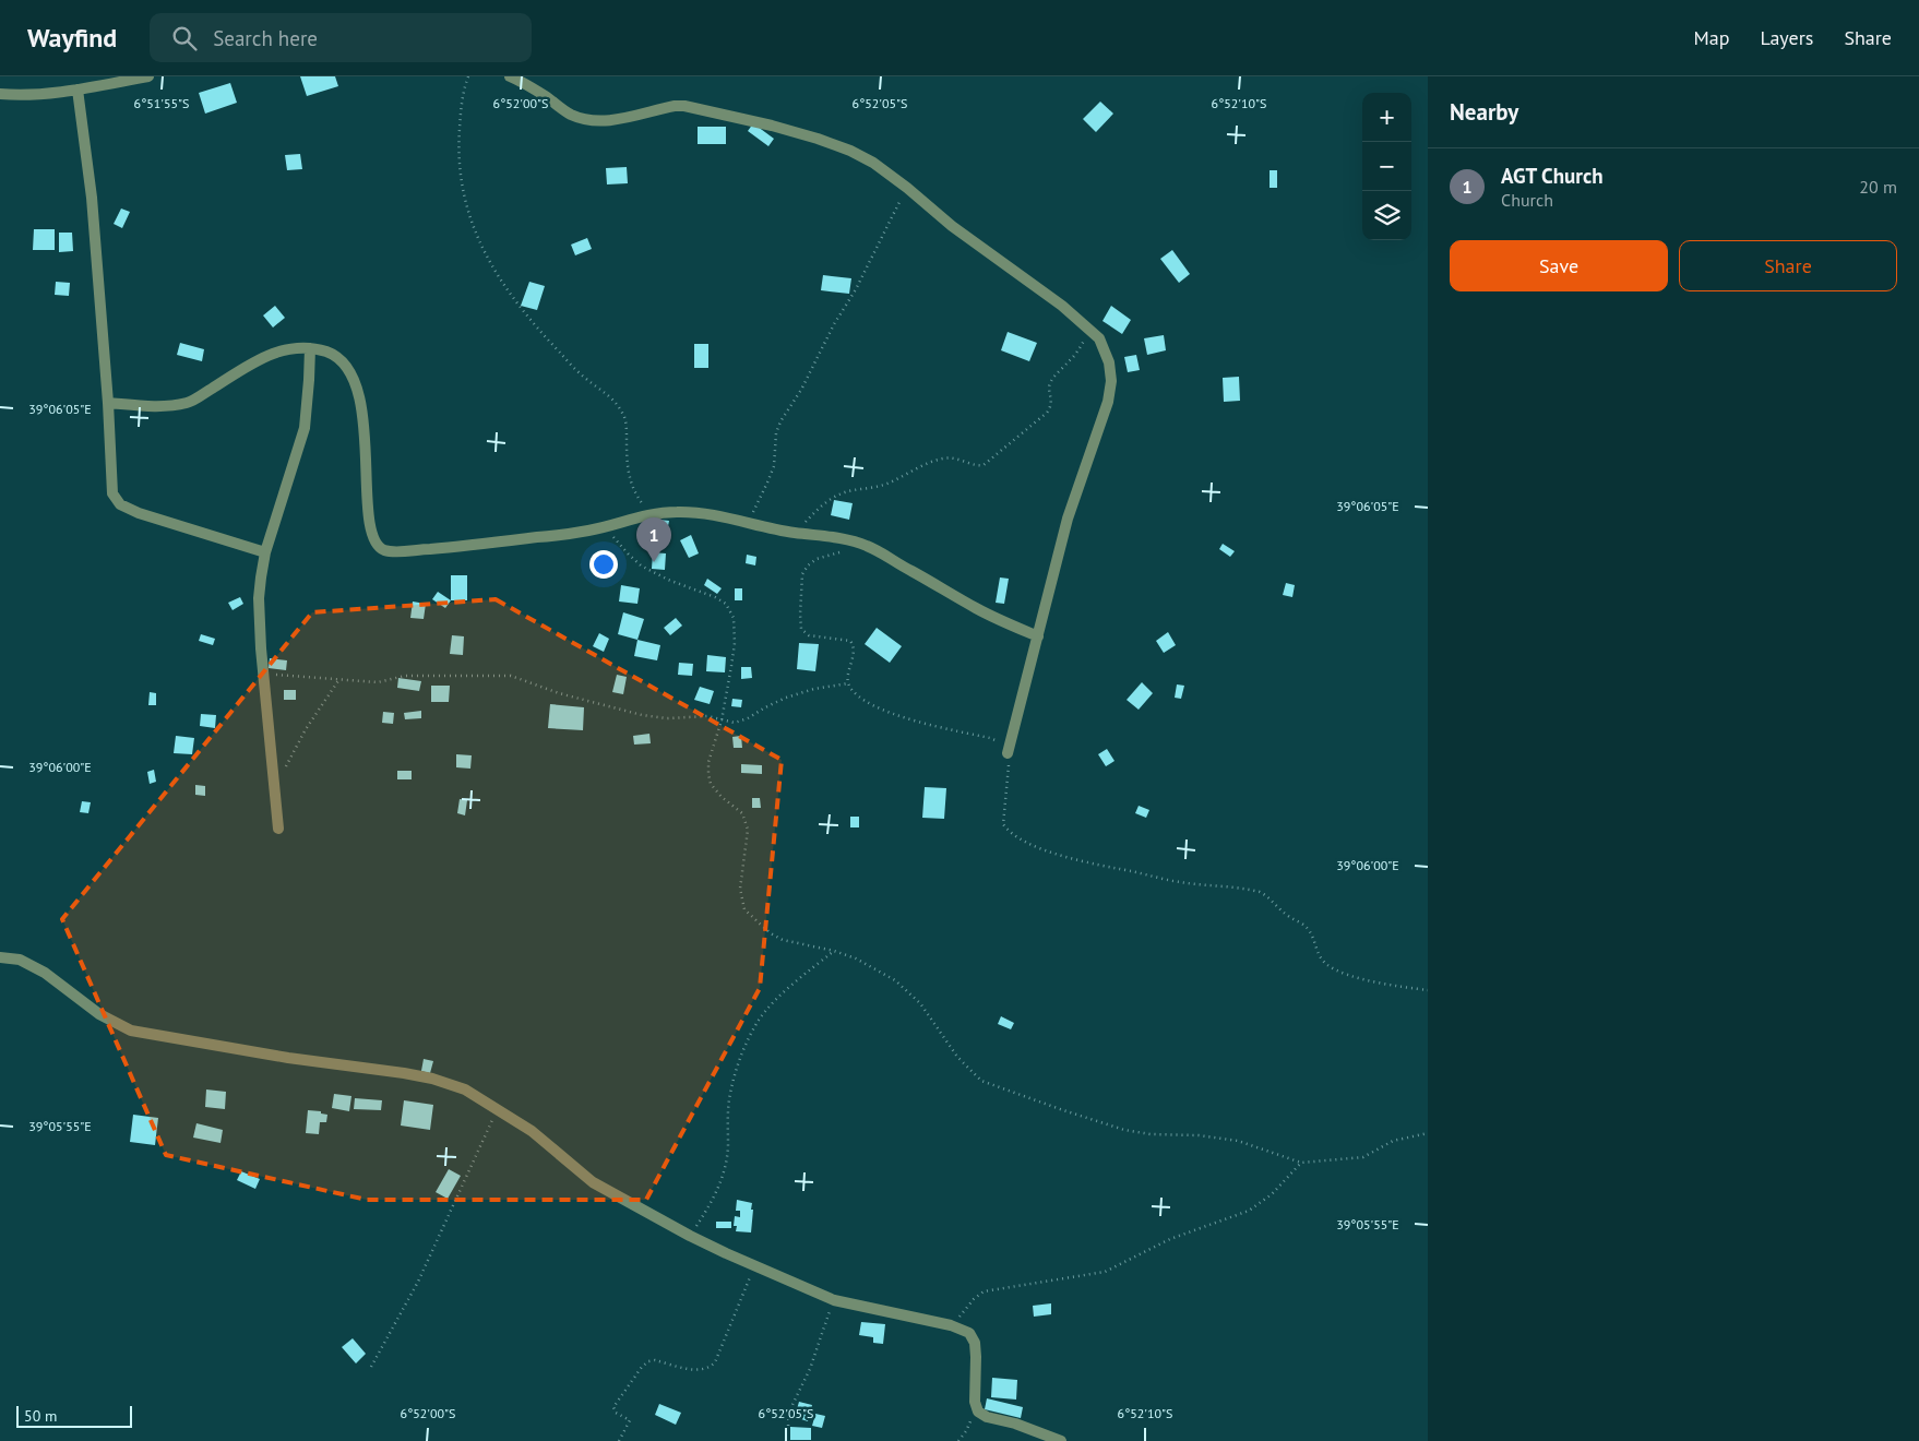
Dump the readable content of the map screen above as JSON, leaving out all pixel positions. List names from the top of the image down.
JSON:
{
  "scale_bar": "50 m",
  "page": {
    "header": "Wayfind",
    "search": "Search here",
    "nav": ["Map", "Layers", "Share"],
    "heading": "Nearby",
    "map_buttons": ["+", "−"],
    "list": [
      {
        "mark": "1",
        "name": "AGT Church",
        "note": "Church",
        "value": "20 m"
      }
    ],
    "buttons": ["Save", "Share"],
    "pins": "1",
    "scale": "50 m"
  },
  "coordinates": [
    "6°51'55\"S",
    "6°52'00\"S",
    "6°52'05\"S",
    "6°52'10\"S",
    "39°06'05\"E",
    "39°06'00\"E",
    "39°05'55\"E"
  ]
}
